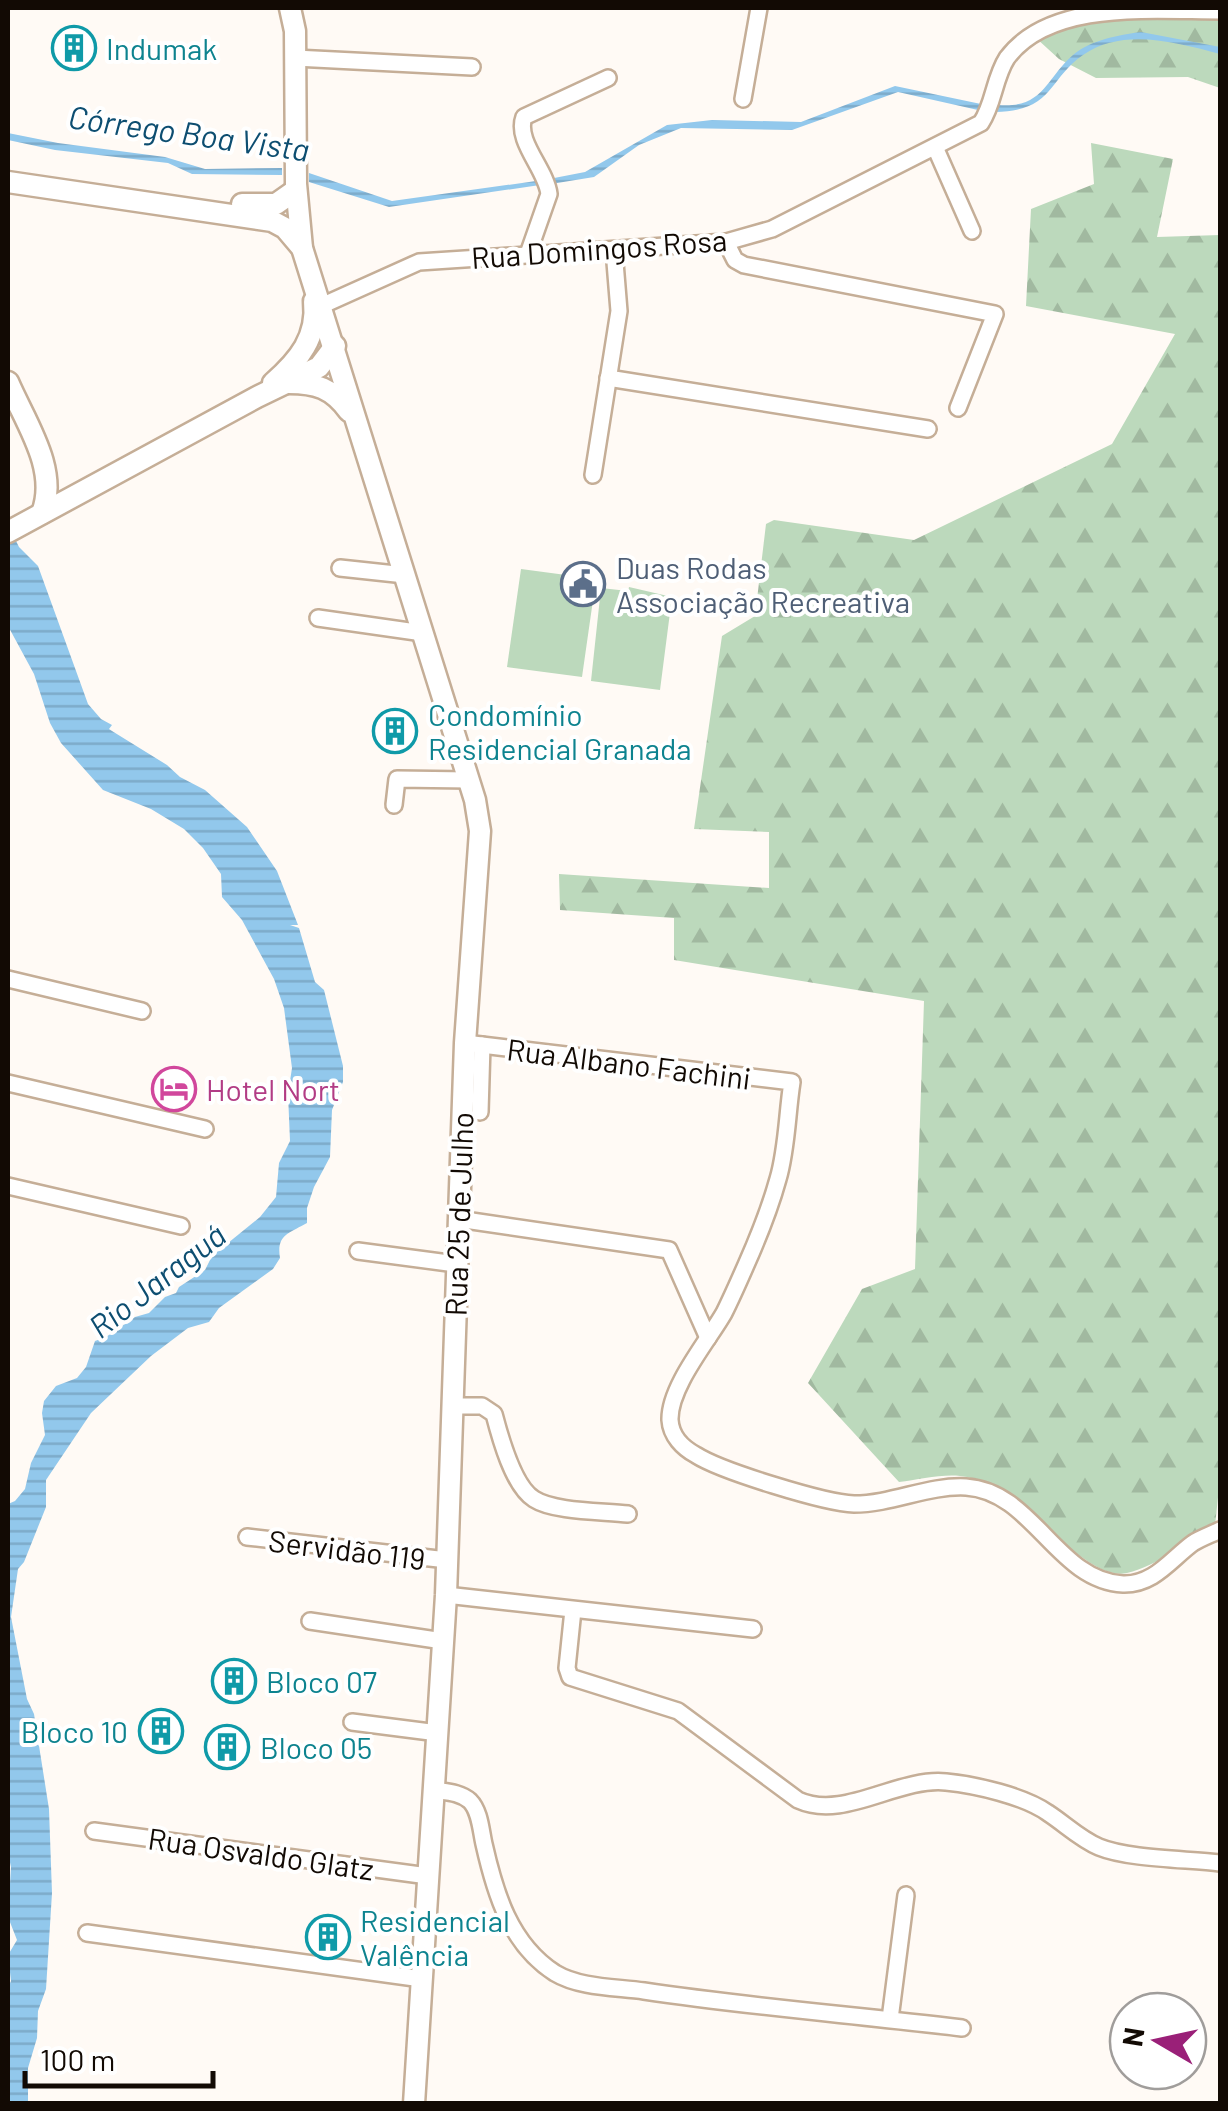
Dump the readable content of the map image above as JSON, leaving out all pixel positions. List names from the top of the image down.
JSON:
{
  "streets": {
    "main road": ["Rua 25 de Julho"],
    "street": [
      "Rua Domingos Rosa",
      "Rua Albano Fachini",
      "Servidão 119",
      "Rua Osvaldo Glatz"
    ]
  },
  "crossings": [
    ["Rua Domingos Rosa", "Rua 25 de Julho"],
    ["Rua Albano Fachini", "Rua 25 de Julho"],
    ["Rua 25 de Julho", "Servidão 119"],
    ["Rua 25 de Julho", "Rua Osvaldo Glatz"]
  ],
  "water": ["Córrego Boa Vista", "Rio Jaraguá"],
  "places": {
    "building": [
      "Indumak",
      "Condomínio Residencial Granada",
      "Bloco 07",
      "Bloco 10",
      "Bloco 05",
      "Residencial Valência"
    ],
    "public building": ["Duas Rodas Associação Recreativa"],
    "hotel": ["Hotel Nort"]
  },
  "scale_bar": "100 m",
  "north": "left"
}
